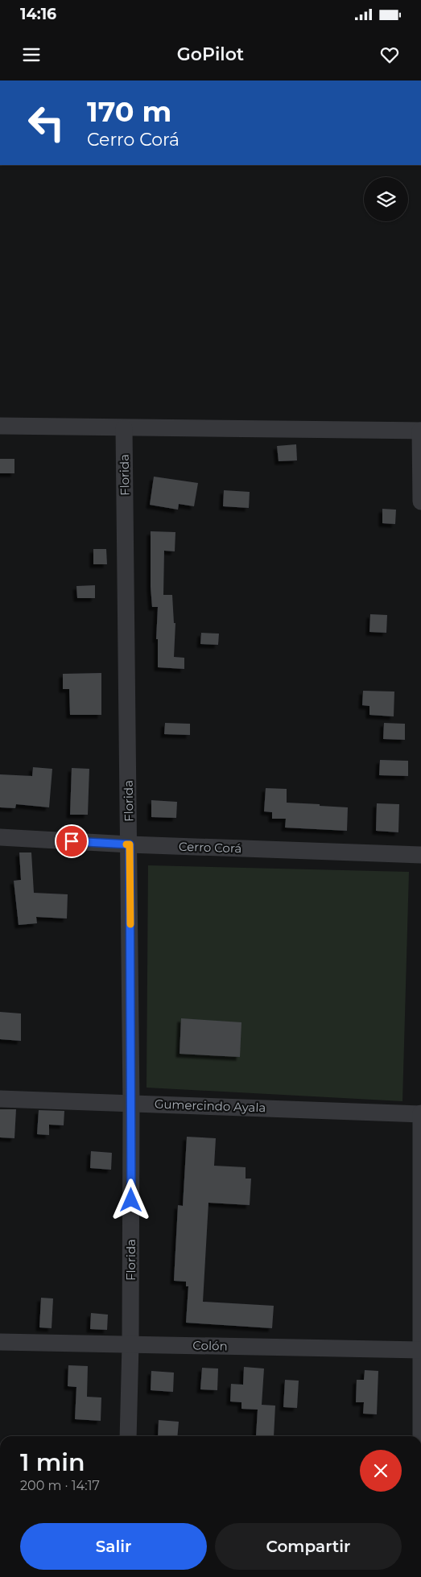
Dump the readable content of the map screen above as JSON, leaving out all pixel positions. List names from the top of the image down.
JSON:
{
  "streets": {
    "street": [
      "Florida",
      "Cerro Corá",
      "Gumercindo Ayala",
      "Colón"
    ]
  },
  "crossings": [
    ["Florida", "Cerro Corá"],
    ["Florida", "Gumercindo Ayala"],
    ["Florida", "Colón"]
  ],
  "page": {
    "status": "14:16",
    "header": "GoPilot",
    "turn": ["170 m", "Cerro Corá"],
    "heading": ["1 min", "200 m · 14:17"],
    "buttons": ["Salir", "Compartir"]
  }
}
